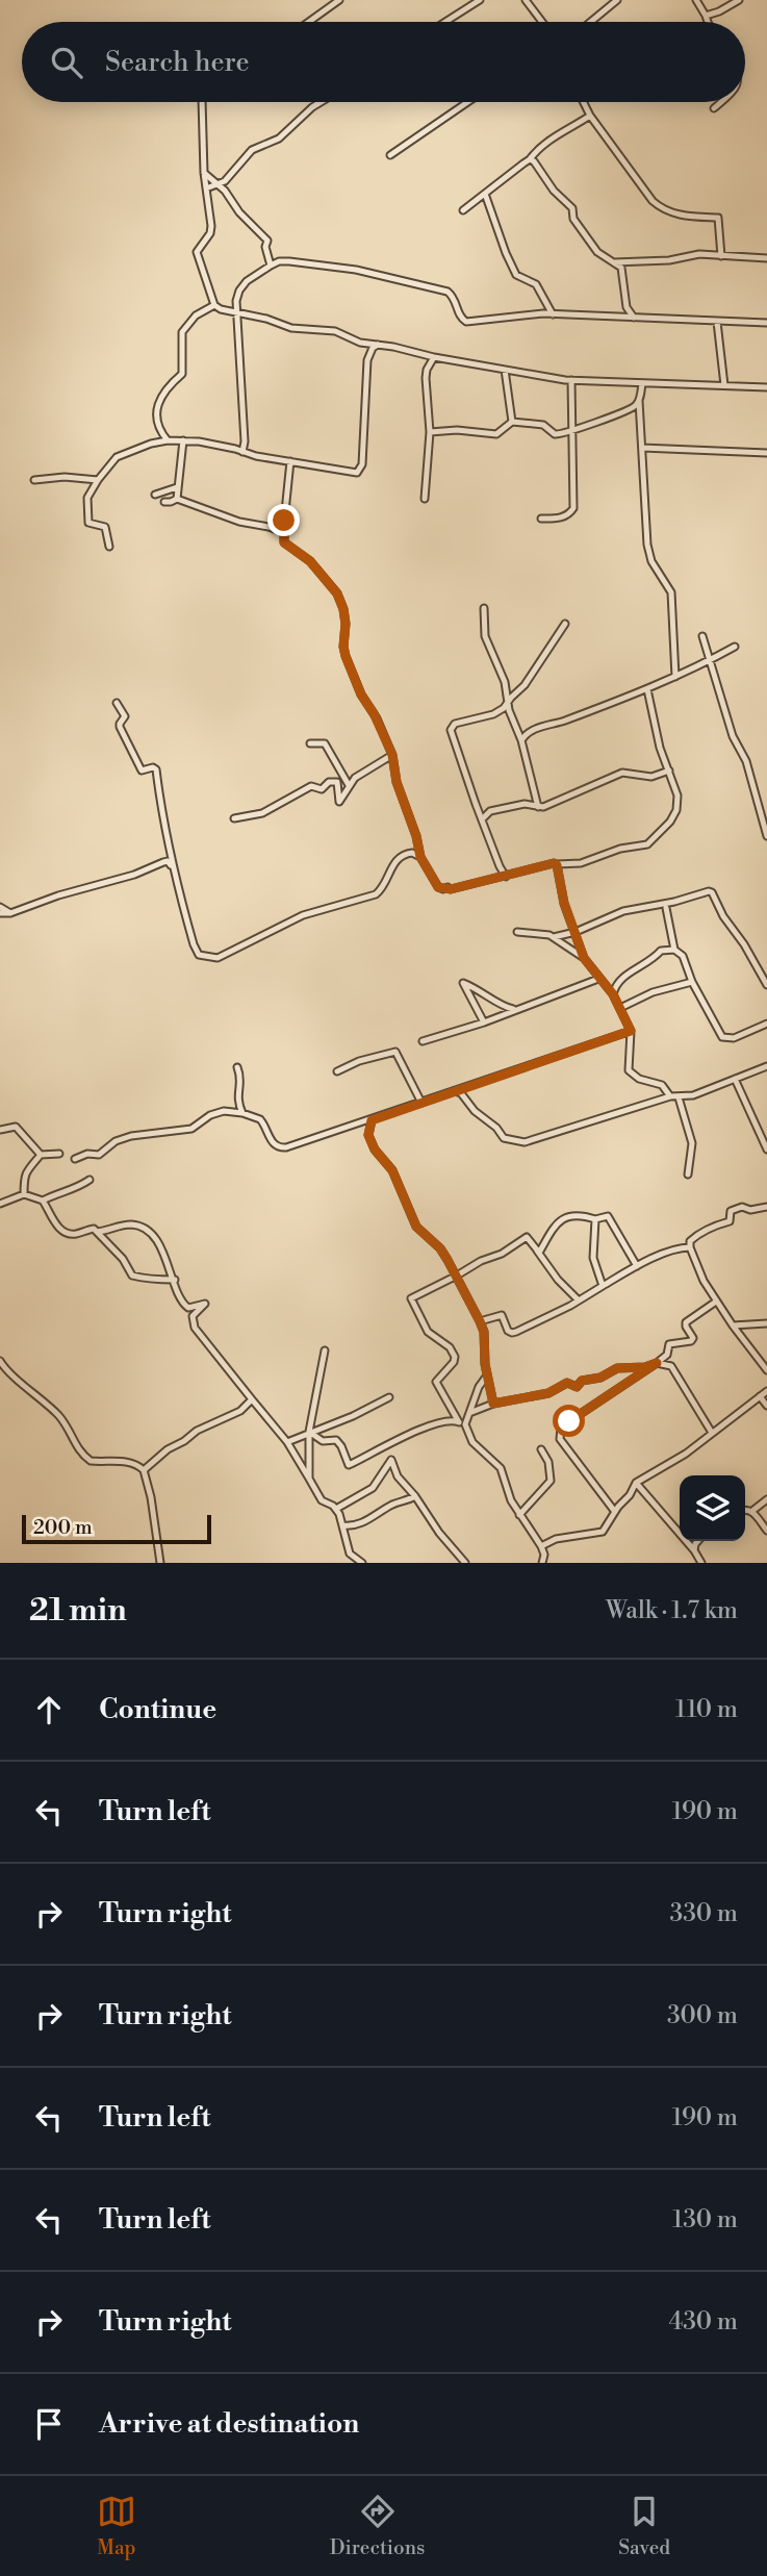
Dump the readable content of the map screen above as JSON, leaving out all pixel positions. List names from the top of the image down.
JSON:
{
  "scale_bar": "200 m",
  "page": {
    "search": "Search here",
    "scale": "200 m",
    "heading": ["21 min", "Walk · 1.7 km"],
    "list": [
      ["Continue", "110 m"],
      ["Turn left", "190 m"],
      ["Turn right", "330 m"],
      ["Turn right", "300 m"],
      ["Turn left", "190 m"],
      ["Turn left", "130 m"],
      ["Turn right", "430 m"],
      "Arrive at destination"
    ],
    "nav": ["Map", "Directions", "Saved"]
  }
}
